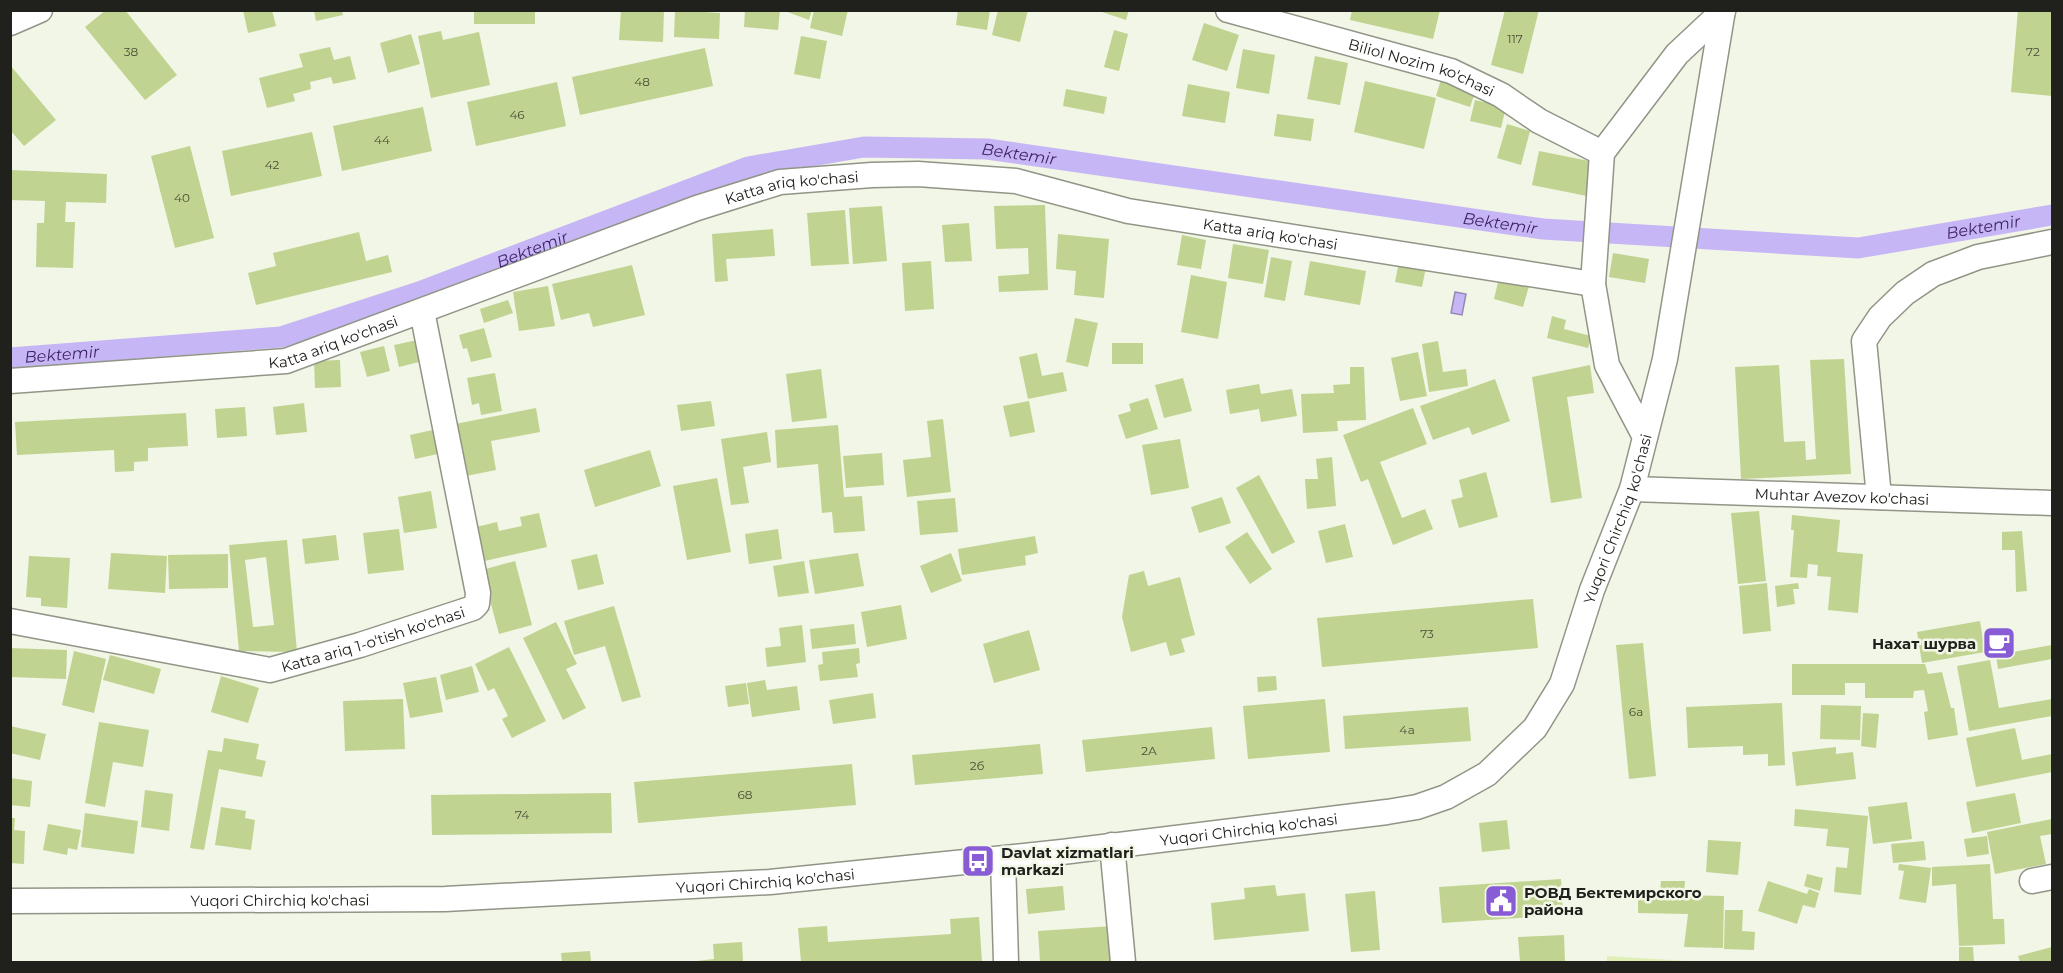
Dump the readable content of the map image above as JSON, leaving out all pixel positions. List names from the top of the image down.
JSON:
{
  "streets": {
    "street": [
      "Biliol Nozim ko'chasi",
      "Katta ariq ko'chasi",
      "Muhtar Avezov ko'chasi",
      "Yuqori Chirchiq ko'chasi",
      "Katta ariq 1-o'tish ko'chasi"
    ]
  },
  "crossings": [
    ["Katta ariq ko'chasi", "Katta ariq 1-o'tish ko'chasi"],
    ["Muhtar Avezov ko'chasi", "Yuqori Chirchiq ko'chasi"]
  ],
  "water": ["Bektemir"],
  "places": {
    "cafe": ["Нахат шурва"],
    "bus stop": ["Davlat xizmatlari markazi"],
    "public building": ["РОВД Бектемирского района"]
  },
  "house_numbers": [
    "117",
    "38",
    "72",
    "48",
    "46",
    "44",
    "42",
    "40",
    "73",
    "6а",
    "4а",
    "2А",
    "2б",
    "68",
    "74"
  ]
}
